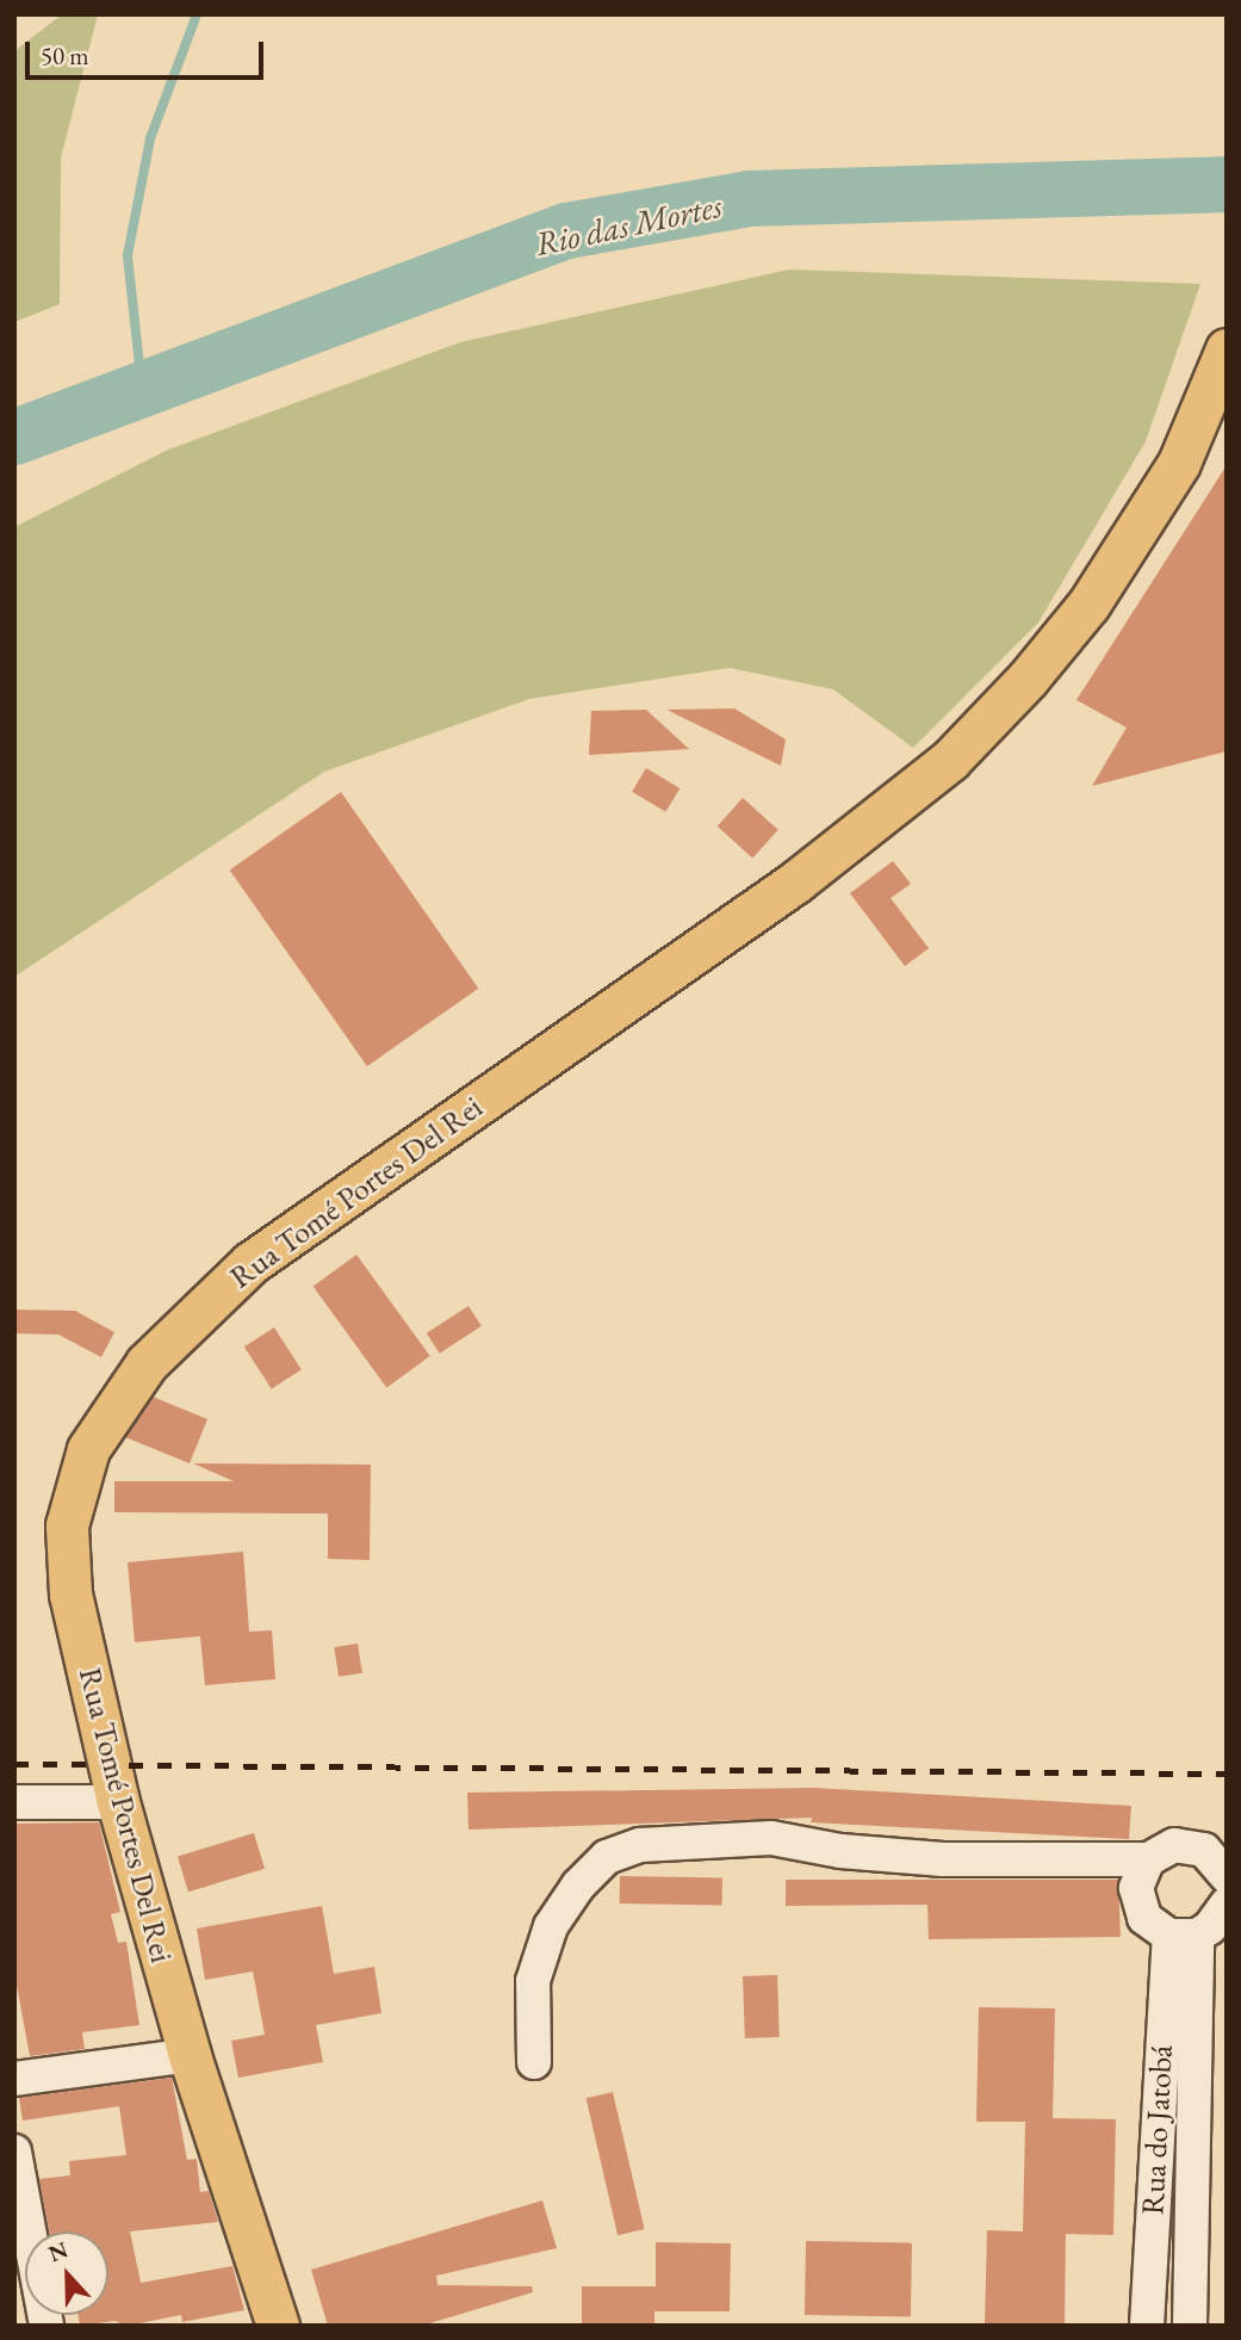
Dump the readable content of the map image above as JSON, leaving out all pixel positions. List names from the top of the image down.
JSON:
{
  "streets": {
    "main road": ["Rua Tomé Portes Del Rei"],
    "street": ["Rua do Jatobá"]
  },
  "water": ["Rio das Mortes"],
  "scale_bar": "50 m",
  "north": "top"
}
